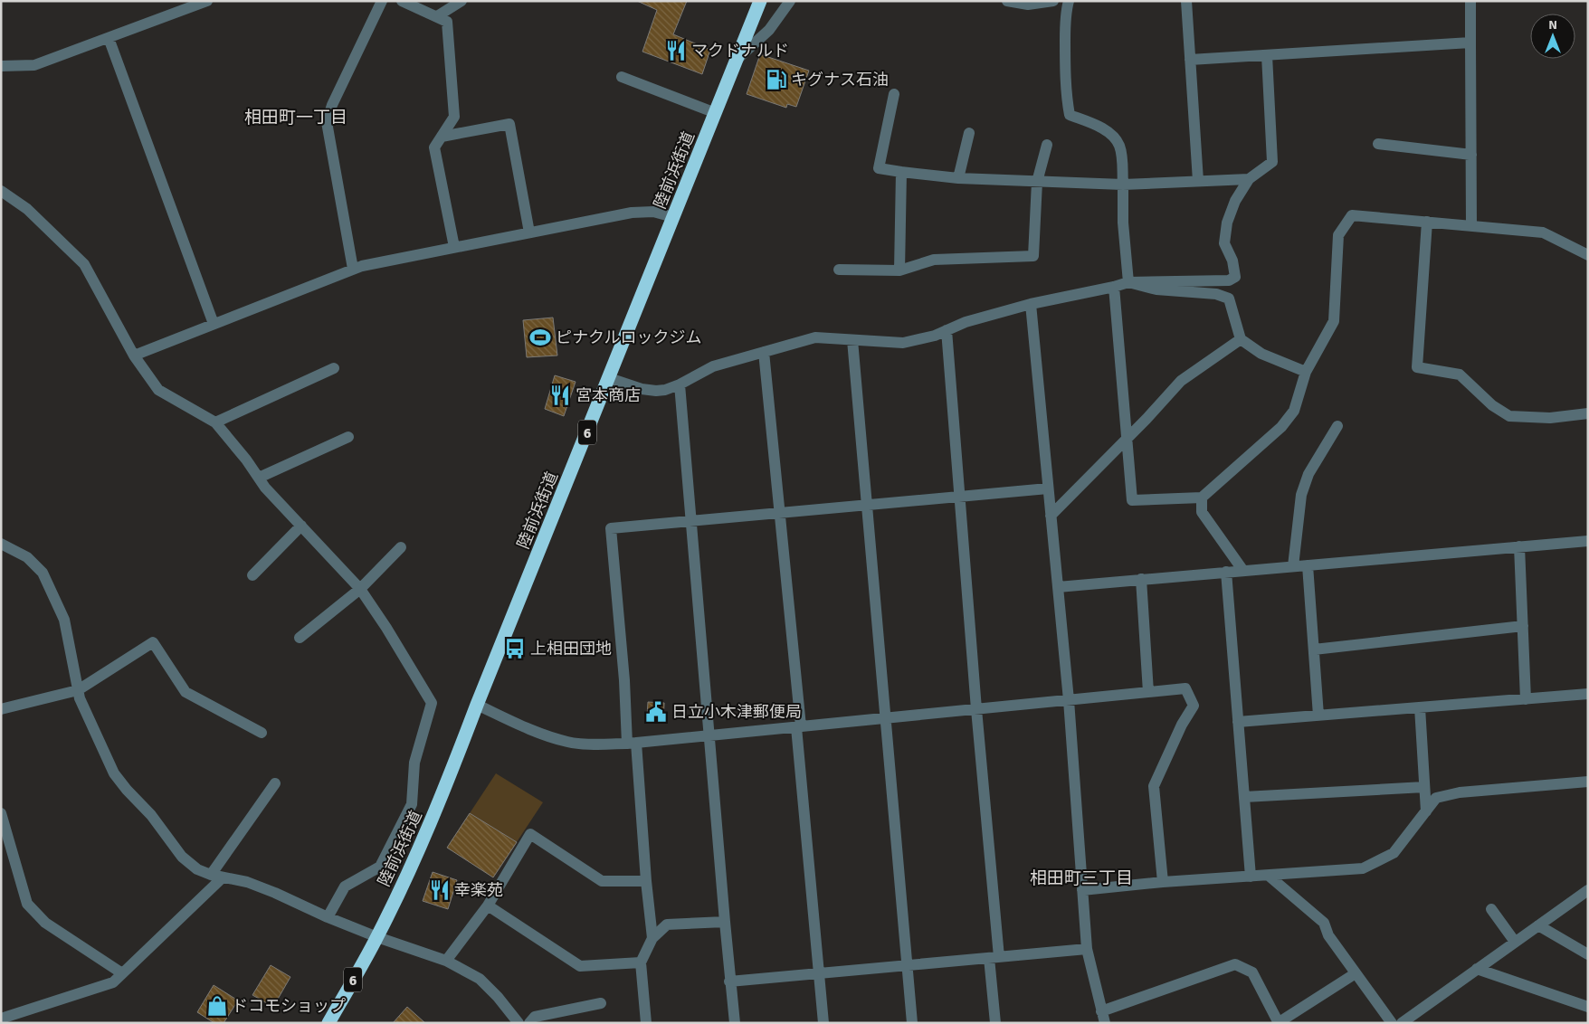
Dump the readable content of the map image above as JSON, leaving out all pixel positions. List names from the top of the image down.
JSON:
{
  "streets": {
    "highway": ["陸前浜街道", "6"]
  },
  "districts": ["相田町一丁目", "相田町三丁目"],
  "places": {
    "restaurant": ["マクドナルド", "宮本商店", "幸楽苑"],
    "fuel station": ["キグナス石油"],
    "sports": ["ピナクルロックジム"],
    "bus stop": ["上相田団地"],
    "public building": ["日立小木津郵便局"],
    "shop": ["ドコモショップ"]
  },
  "north": "top"
}
